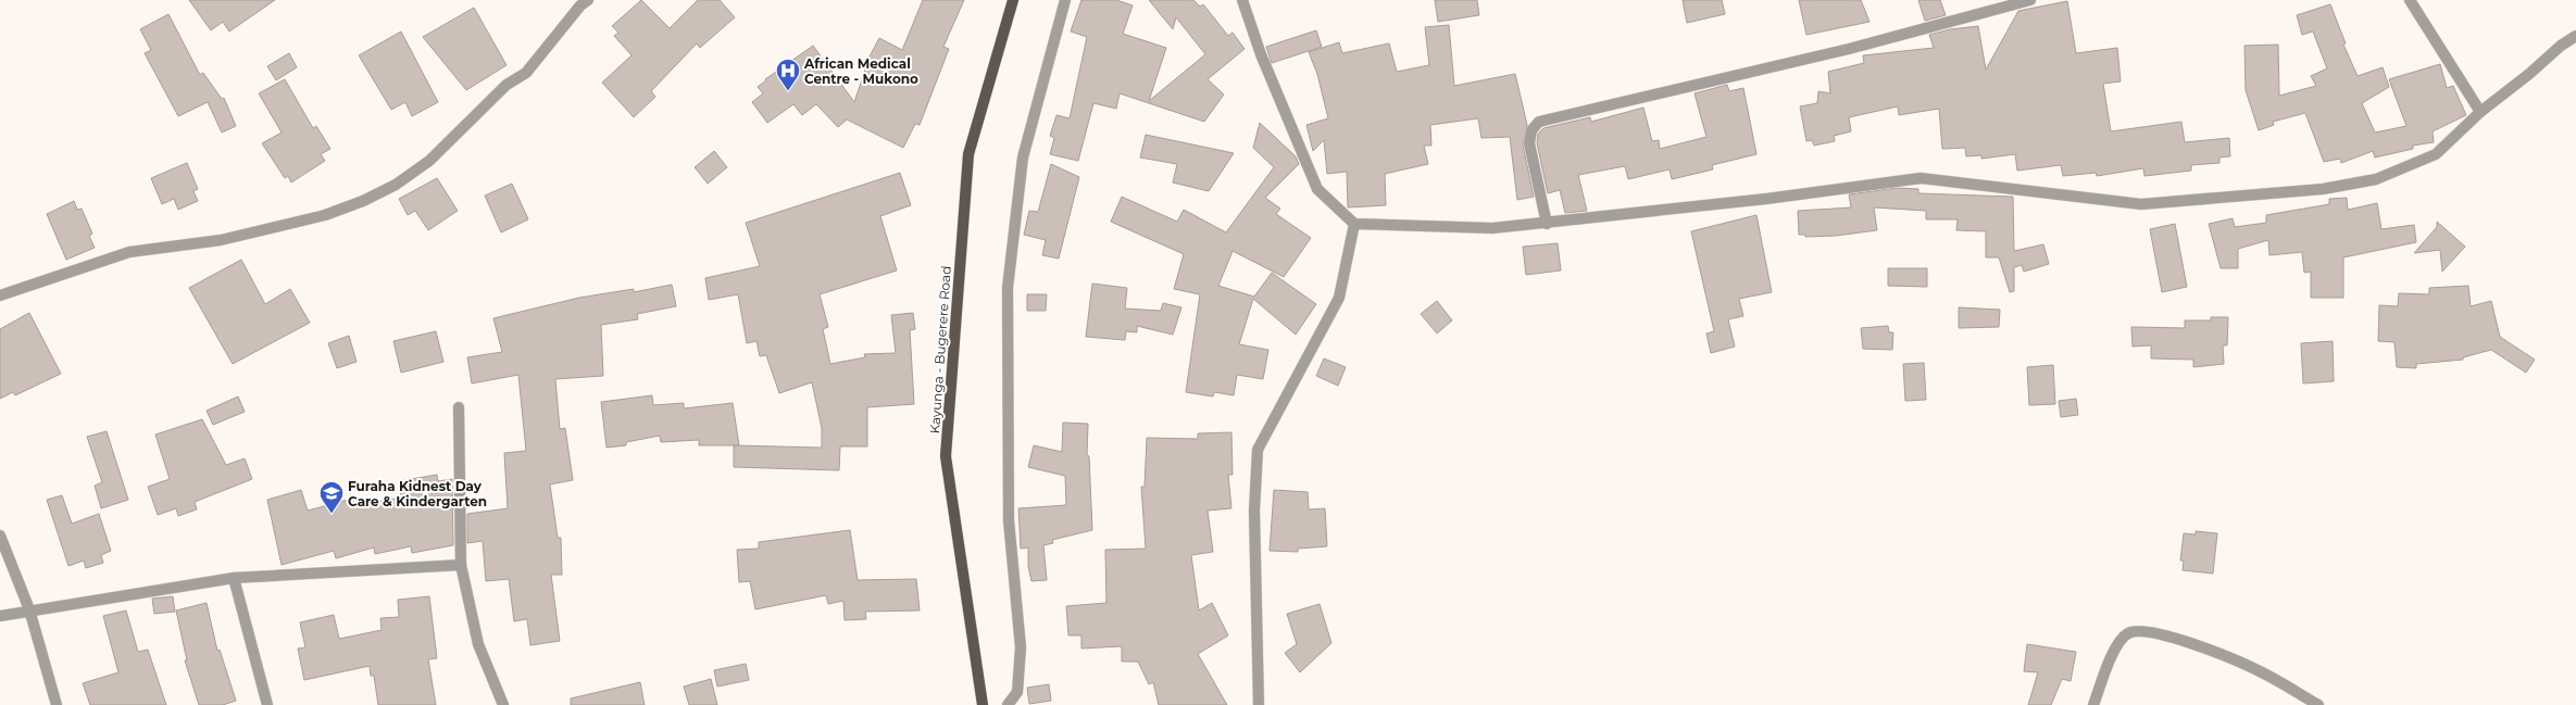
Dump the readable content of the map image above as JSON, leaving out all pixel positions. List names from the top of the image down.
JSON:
{
  "streets": {
    "main road": ["Kayunga - Bugerere Road"]
  },
  "places": {
    "hospital": ["African Medical Centre - Mukono"],
    "school or university": ["Furaha Kidnest Day Care & Kindergarten"]
  }
}
